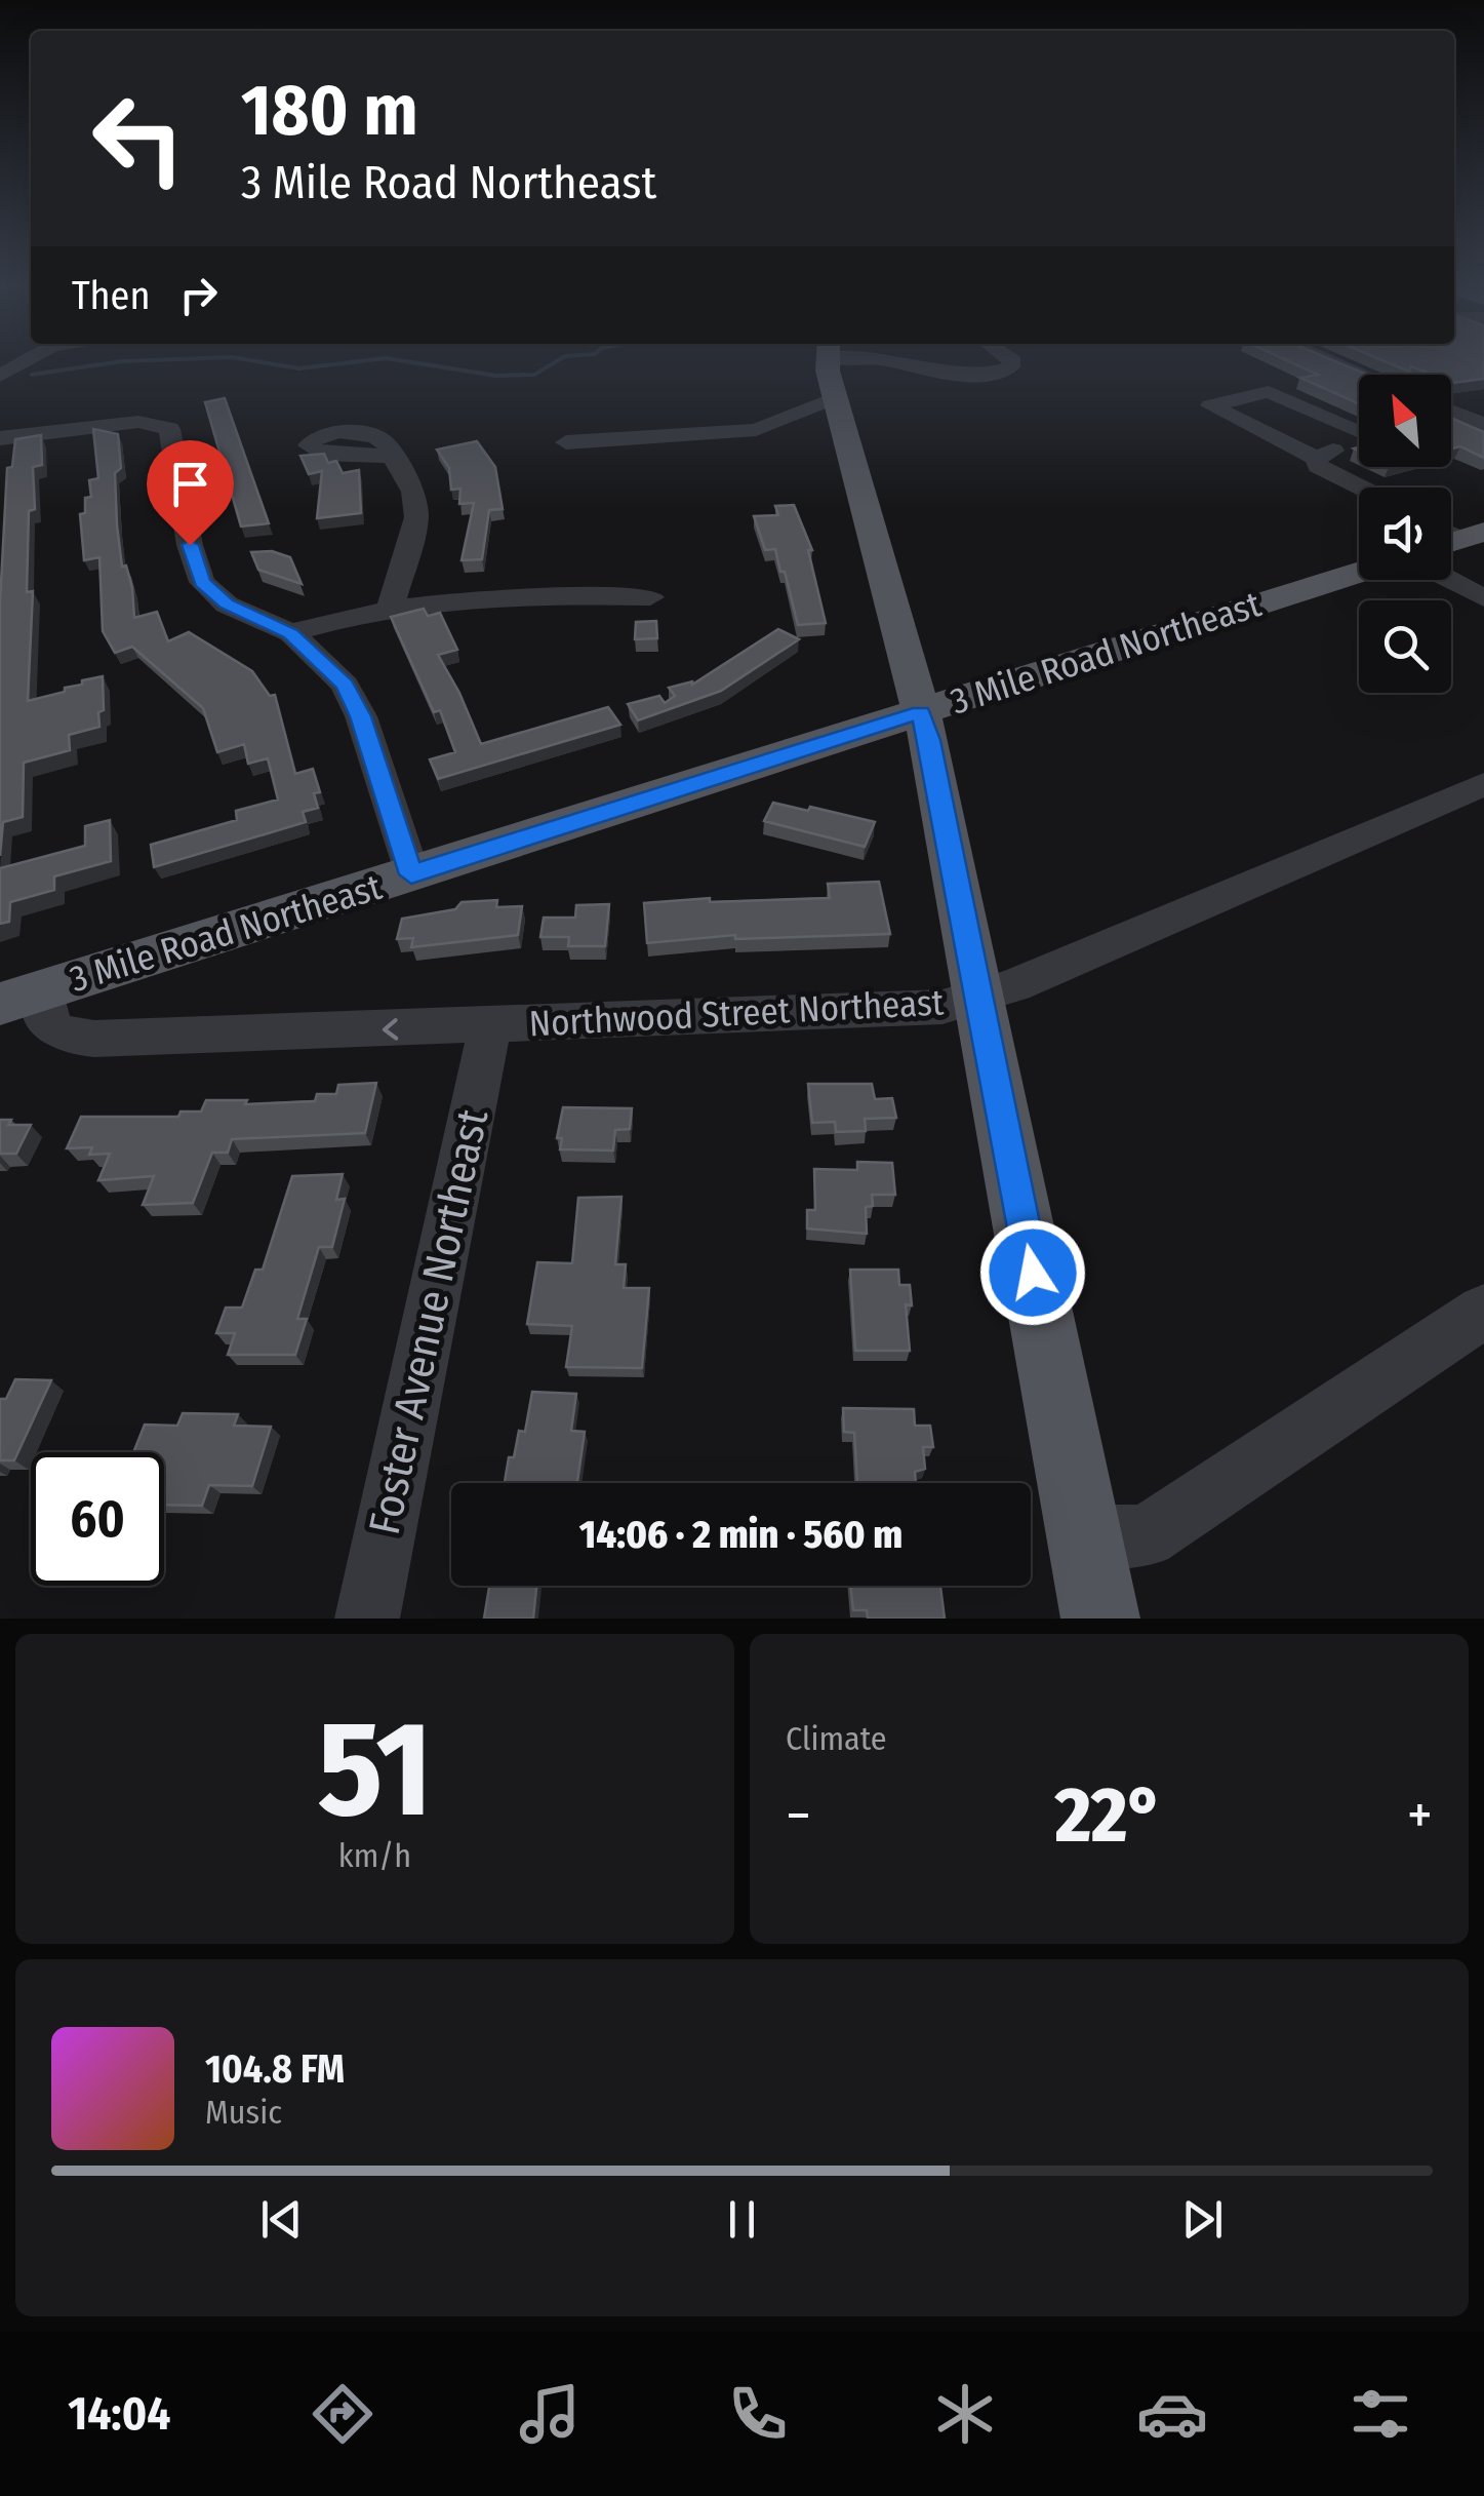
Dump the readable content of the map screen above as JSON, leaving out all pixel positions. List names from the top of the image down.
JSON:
{
  "streets": {
    "main road": ["3 Mile Road Northeast"],
    "street": ["Northwood Street Northeast", "Foster Avenue Northeast"]
  },
  "crossings": [
    ["3 Mile Road Northeast", "Northwood Street Northeast"],
    ["Northwood Street Northeast", "Foster Avenue Northeast"]
  ],
  "north": "top left",
  "page": {
    "turn": ["180 m", "3 Mile Road Northeast"],
    "then": "Then",
    "limit": "60",
    "trip": "14:06 · 2 min · 560 m",
    "tile": [
      ["51", "km/h"],
      "Climate"
    ],
    "heat": ["−", "22°", "+"],
    "song": ["104.8 FM", "Music"],
    "tabs": "14:04"
  }
}
